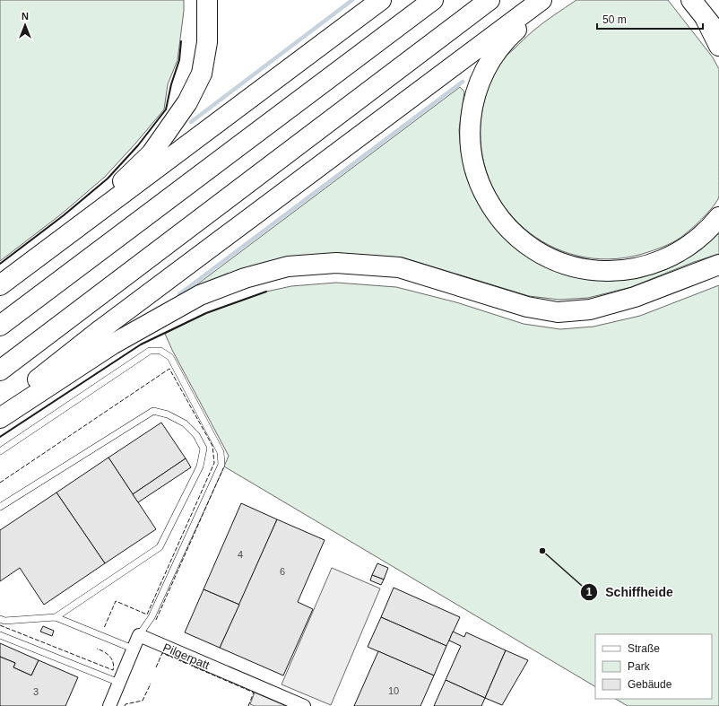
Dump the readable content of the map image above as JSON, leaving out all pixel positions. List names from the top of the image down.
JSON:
{
  "streets": {
    "street": ["Pilgerpatt"]
  },
  "places": ["Schiffheide"],
  "house_numbers": [
    "4",
    "6",
    "10",
    "3"
  ],
  "legend": ["Straße", "Park", "Gebäude"],
  "scale_bar": "50 m",
  "north": "top"
}
